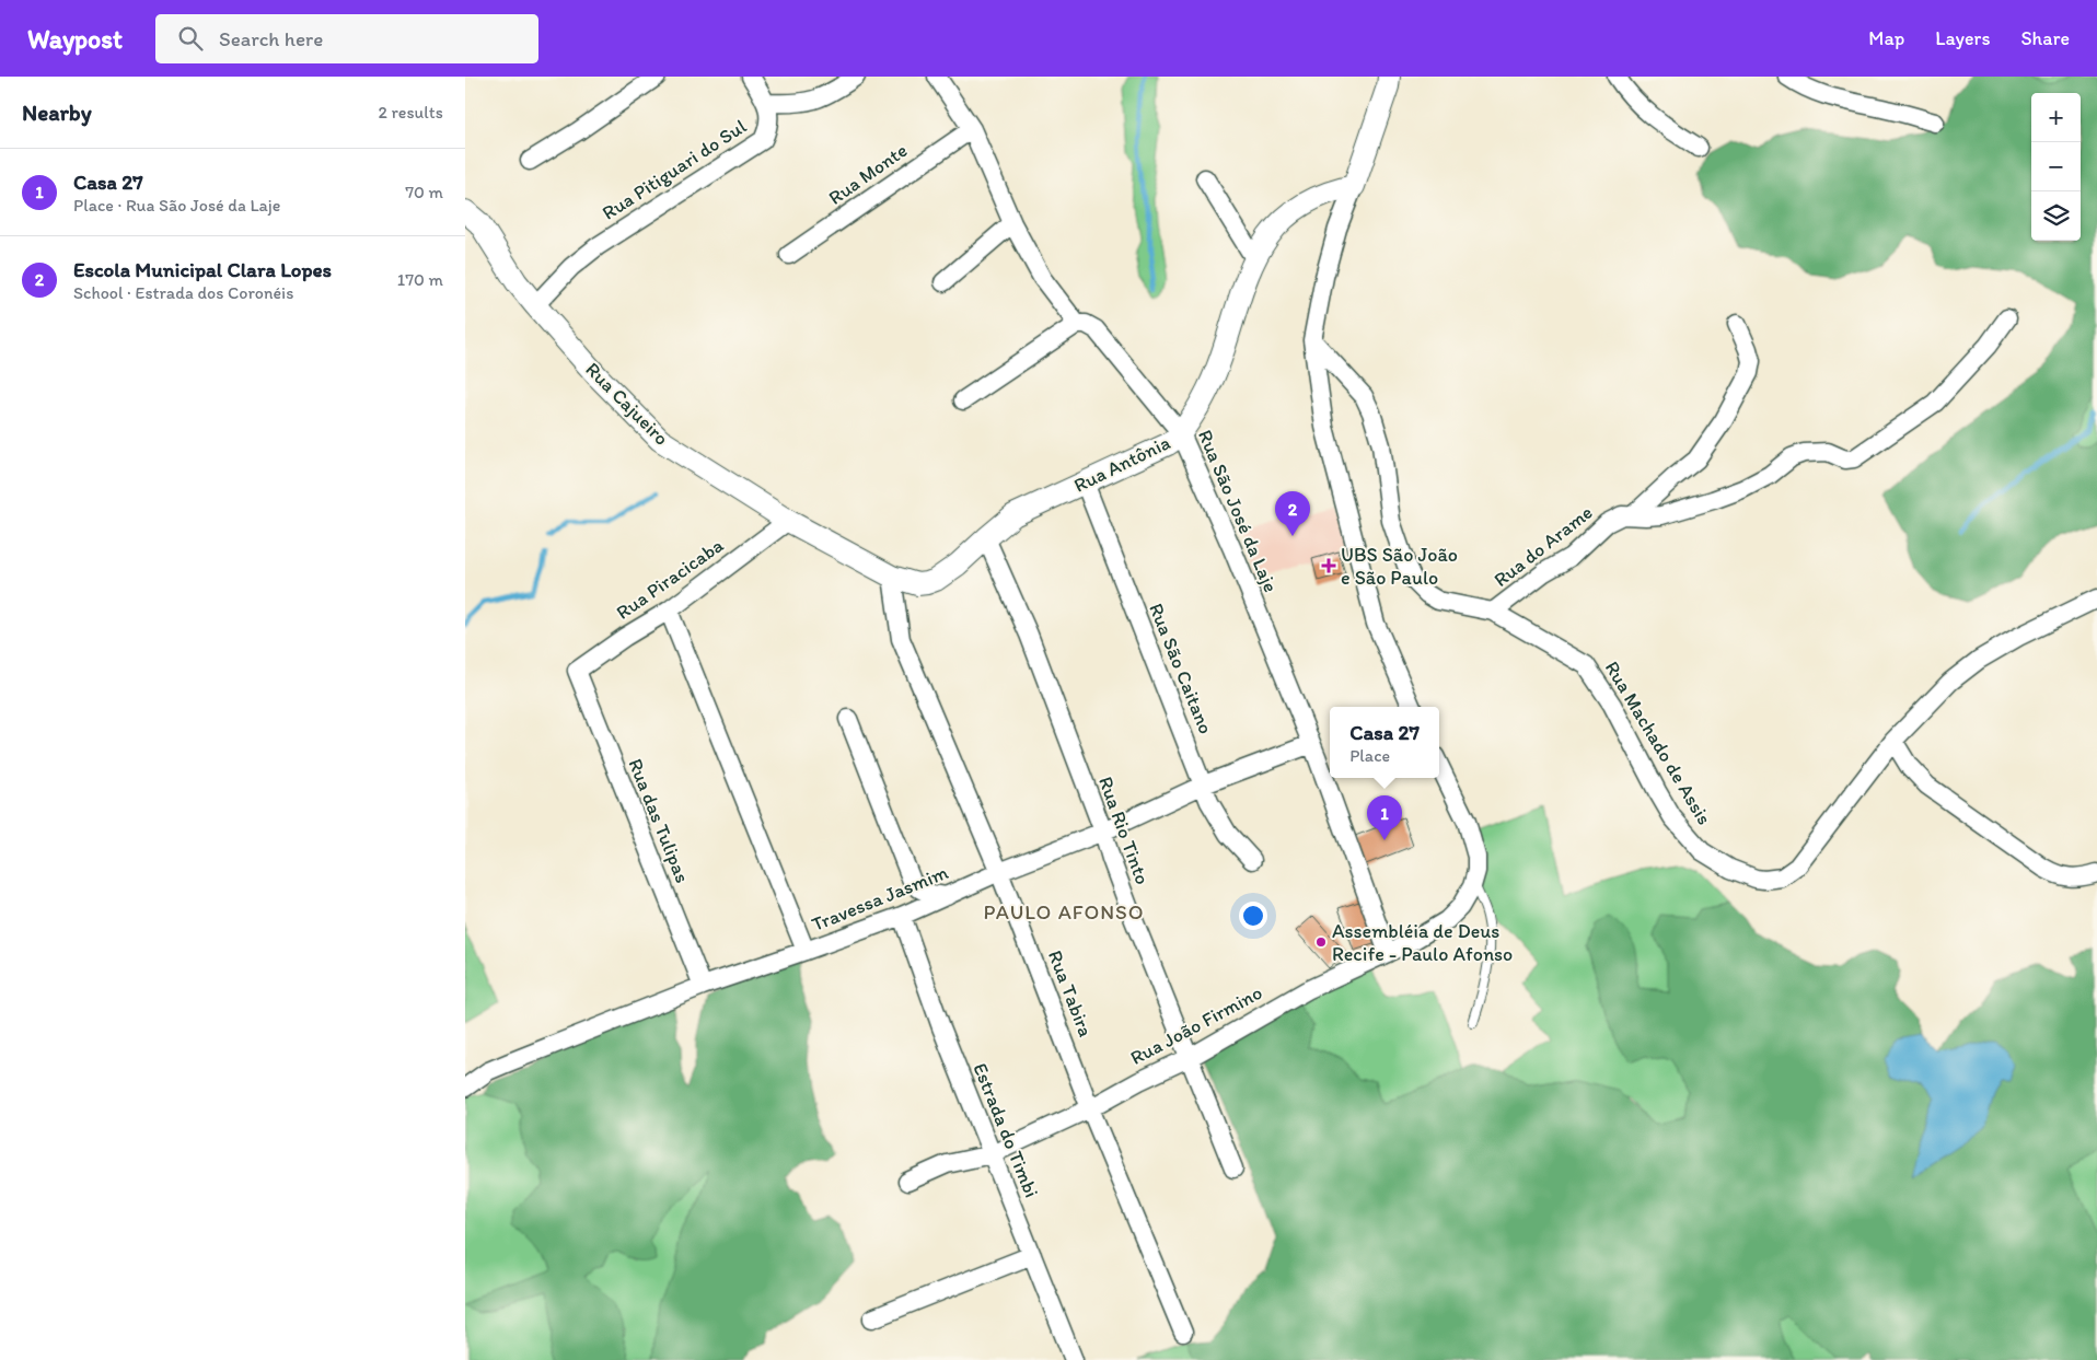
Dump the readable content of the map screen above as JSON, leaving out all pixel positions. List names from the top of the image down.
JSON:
{
  "streets": {
    "street": [
      "Rua Pitiguari do Sul",
      "Rua Monte",
      "Rua Cajueiro",
      "Rua Antônia",
      "Rua São José da Laje",
      "Rua do Arame",
      "Rua Piracicaba",
      "Rua São Caitano",
      "Rua Machado de Assis",
      "Rua das Tulipas",
      "Rua Rio Tinto",
      "Travessa Jasmim",
      "Rua Tabira",
      "Rua João Firmino",
      "Estrada do Timbi"
    ]
  },
  "crossings": [
    ["Rua Pitiguari do Sul", "Rua Cajueiro"],
    ["Rua Cajueiro", "Rua Antônia"],
    ["Rua Cajueiro", "Rua Piracicaba"],
    ["Rua Antônia", "Rua São José da Laje"],
    ["Rua Antônia", "Rua Piracicaba"],
    ["Rua Antônia", "Rua São Caitano"],
    ["Rua Antônia", "Rua Rio Tinto"],
    ["Rua Antônia", "Rua Tabira"],
    ["Rua São José da Laje", "Travessa Jasmim"],
    ["Rua São José da Laje", "Rua João Firmino"],
    ["Rua do Arame", "Rua Machado de Assis"],
    ["Rua Piracicaba", "Rua das Tulipas"],
    ["Rua São Caitano", "Travessa Jasmim"],
    ["Rua das Tulipas", "Travessa Jasmim"],
    ["Rua Rio Tinto", "Travessa Jasmim"],
    ["Rua Rio Tinto", "Rua João Firmino"],
    ["Travessa Jasmim", "Rua Tabira"],
    ["Travessa Jasmim", "Estrada do Timbi"],
    ["Rua Tabira", "Rua João Firmino"],
    ["Rua João Firmino", "Estrada do Timbi"]
  ],
  "districts": ["PAULO AFONSO"],
  "places": {
    "health": ["UBS São João e São Paulo"],
    "other": ["Assembléia de Deus Recife - Paulo Afonso"]
  },
  "page": {
    "header": "Waypost",
    "search": "Search here",
    "nav": ["Map", "Layers", "Share"],
    "heading": ["Nearby", "2 results"],
    "map_buttons": ["+", "−"],
    "list": [
      {
        "mark": "1",
        "name": "Casa 27",
        "note": "Place · Rua São José da Laje",
        "value": "70 m"
      },
      {
        "mark": "2",
        "name": "Escola Municipal Clara Lopes",
        "note": "School · Estrada dos Coronéis",
        "value": "170 m"
      }
    ],
    "pins": ["2", "1"],
    "popup": ["Casa 27", "Place"]
  }
}
